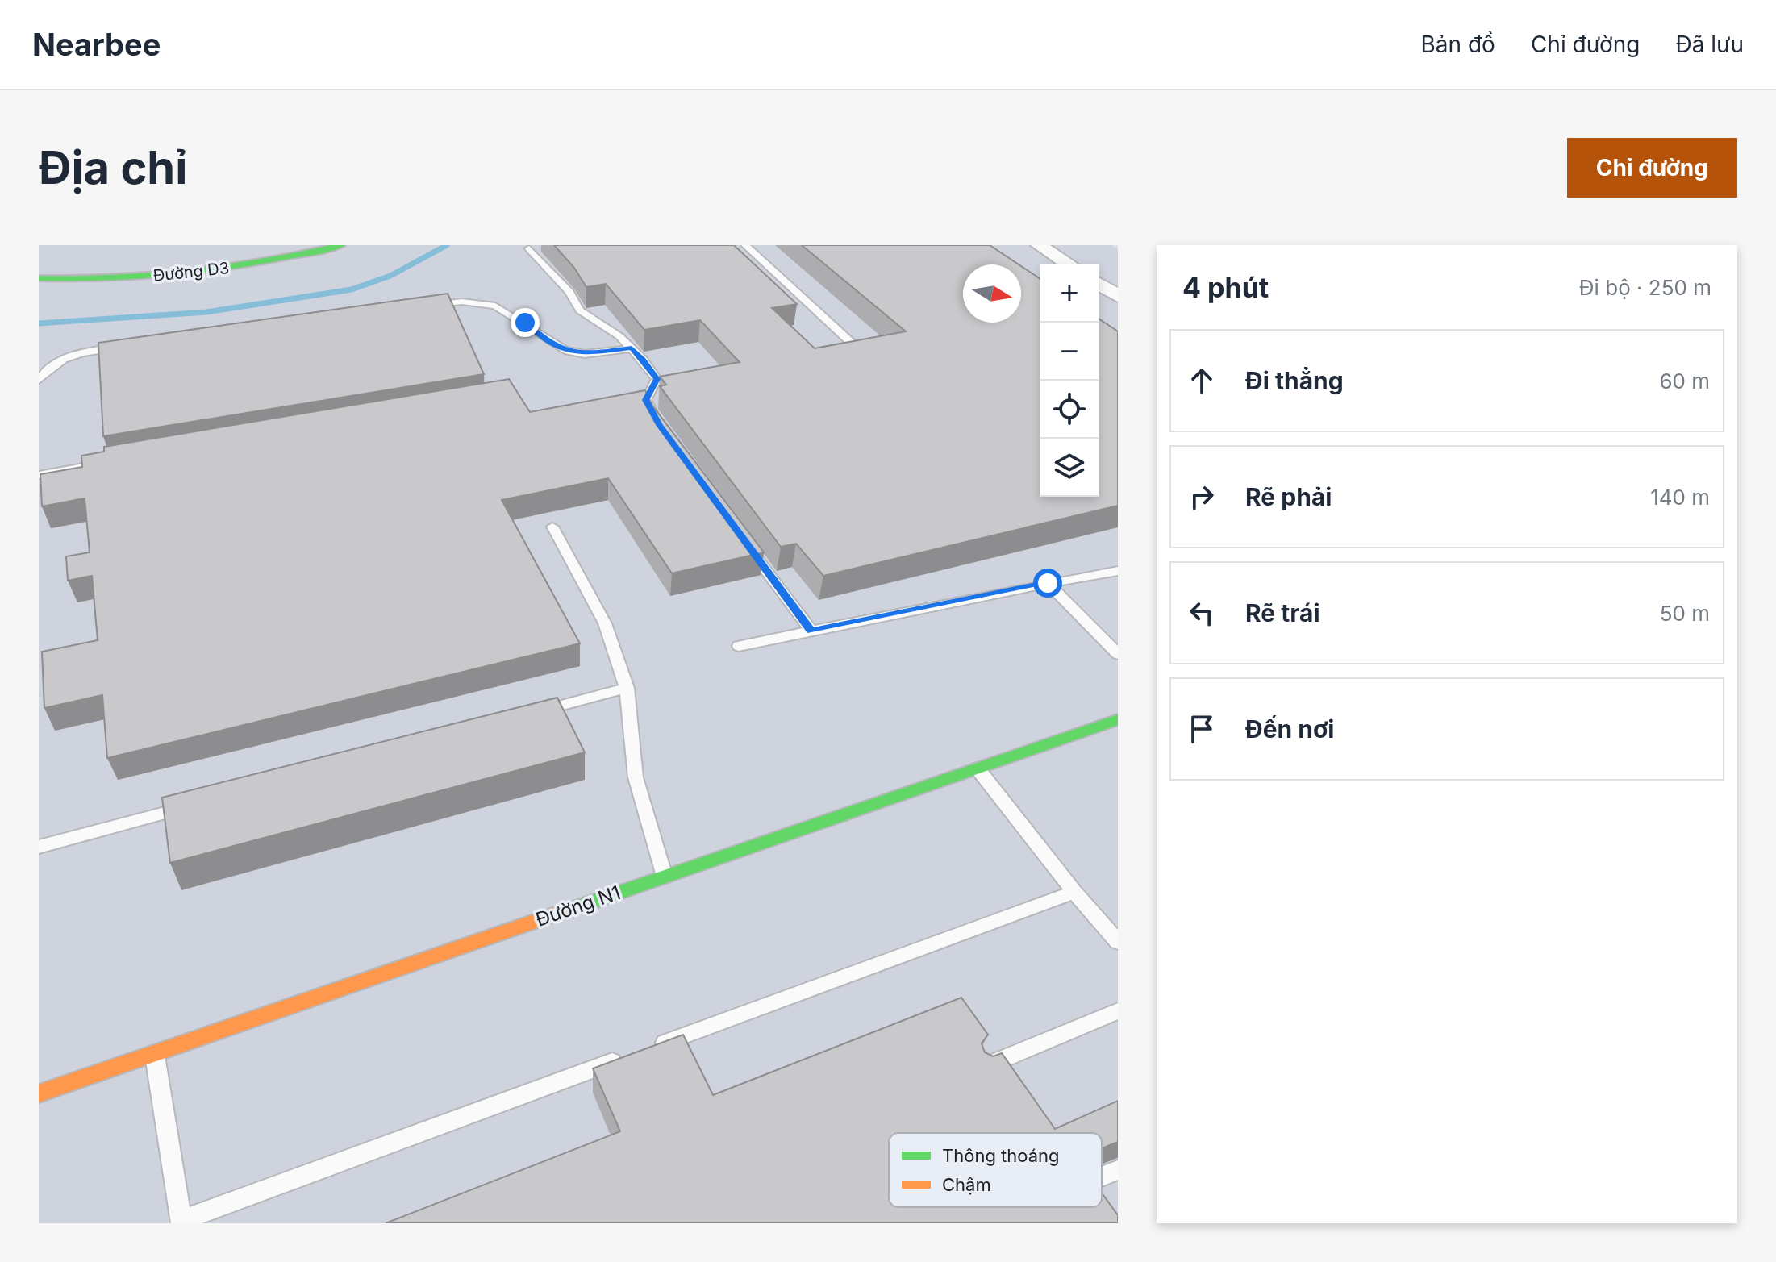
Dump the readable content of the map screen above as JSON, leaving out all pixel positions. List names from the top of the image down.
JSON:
{
  "streets": {
    "street": ["Đường D3", "Đường N1"]
  },
  "legend": ["Thông thoáng", "Chậm"],
  "north": "right",
  "page": {
    "header": "Nearbee",
    "nav": ["Bản đồ", "Chỉ đường", "Đã lưu"],
    "buttons": "Chỉ đường",
    "title": "Địa chỉ",
    "heading": ["4 phút", "Đi bộ · 250 m"],
    "map_buttons": ["+", "−"],
    "list": [
      ["Đi thẳng", "60 m"],
      ["Rẽ phải", "140 m"],
      ["Rẽ trái", "50 m"],
      "Đến nơi"
    ]
  }
}
